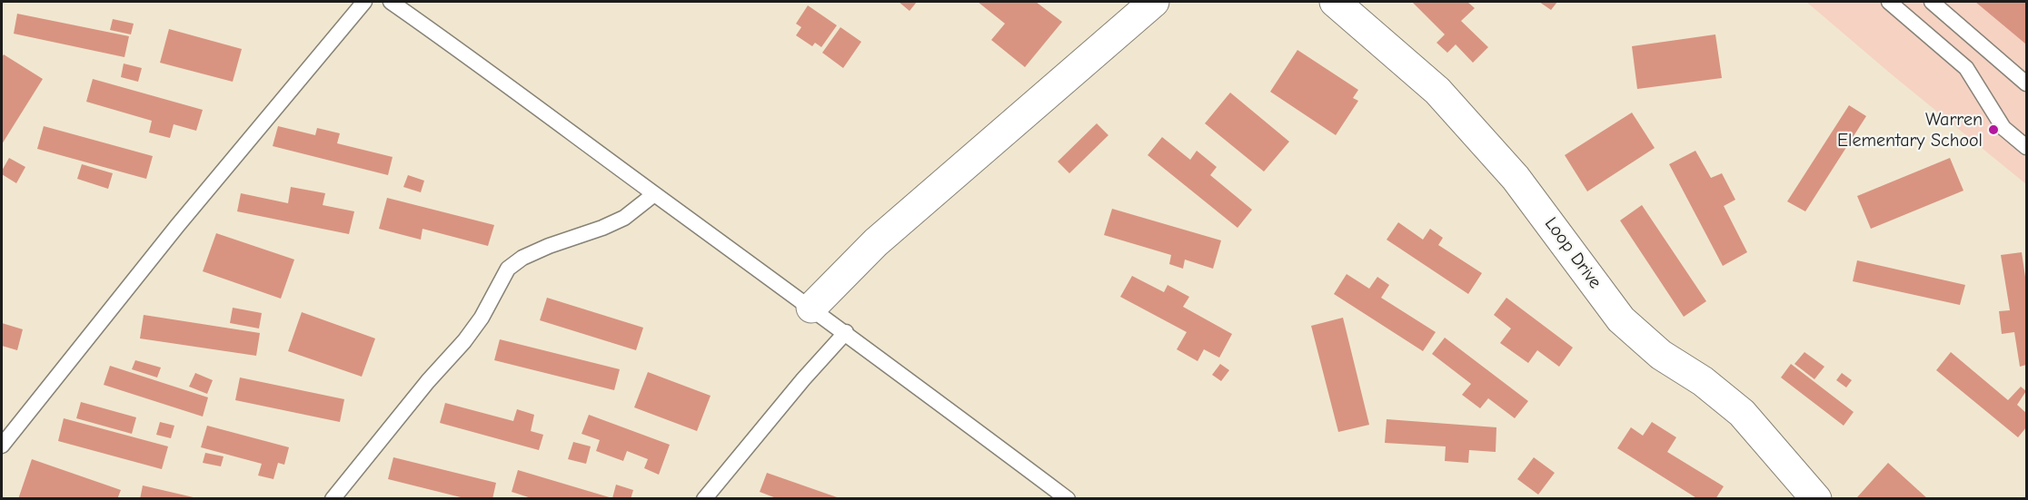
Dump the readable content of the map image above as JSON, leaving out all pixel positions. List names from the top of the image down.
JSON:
{
  "streets": {
    "street": ["Loop Drive"]
  },
  "places": ["Warren Elementary School"]
}
